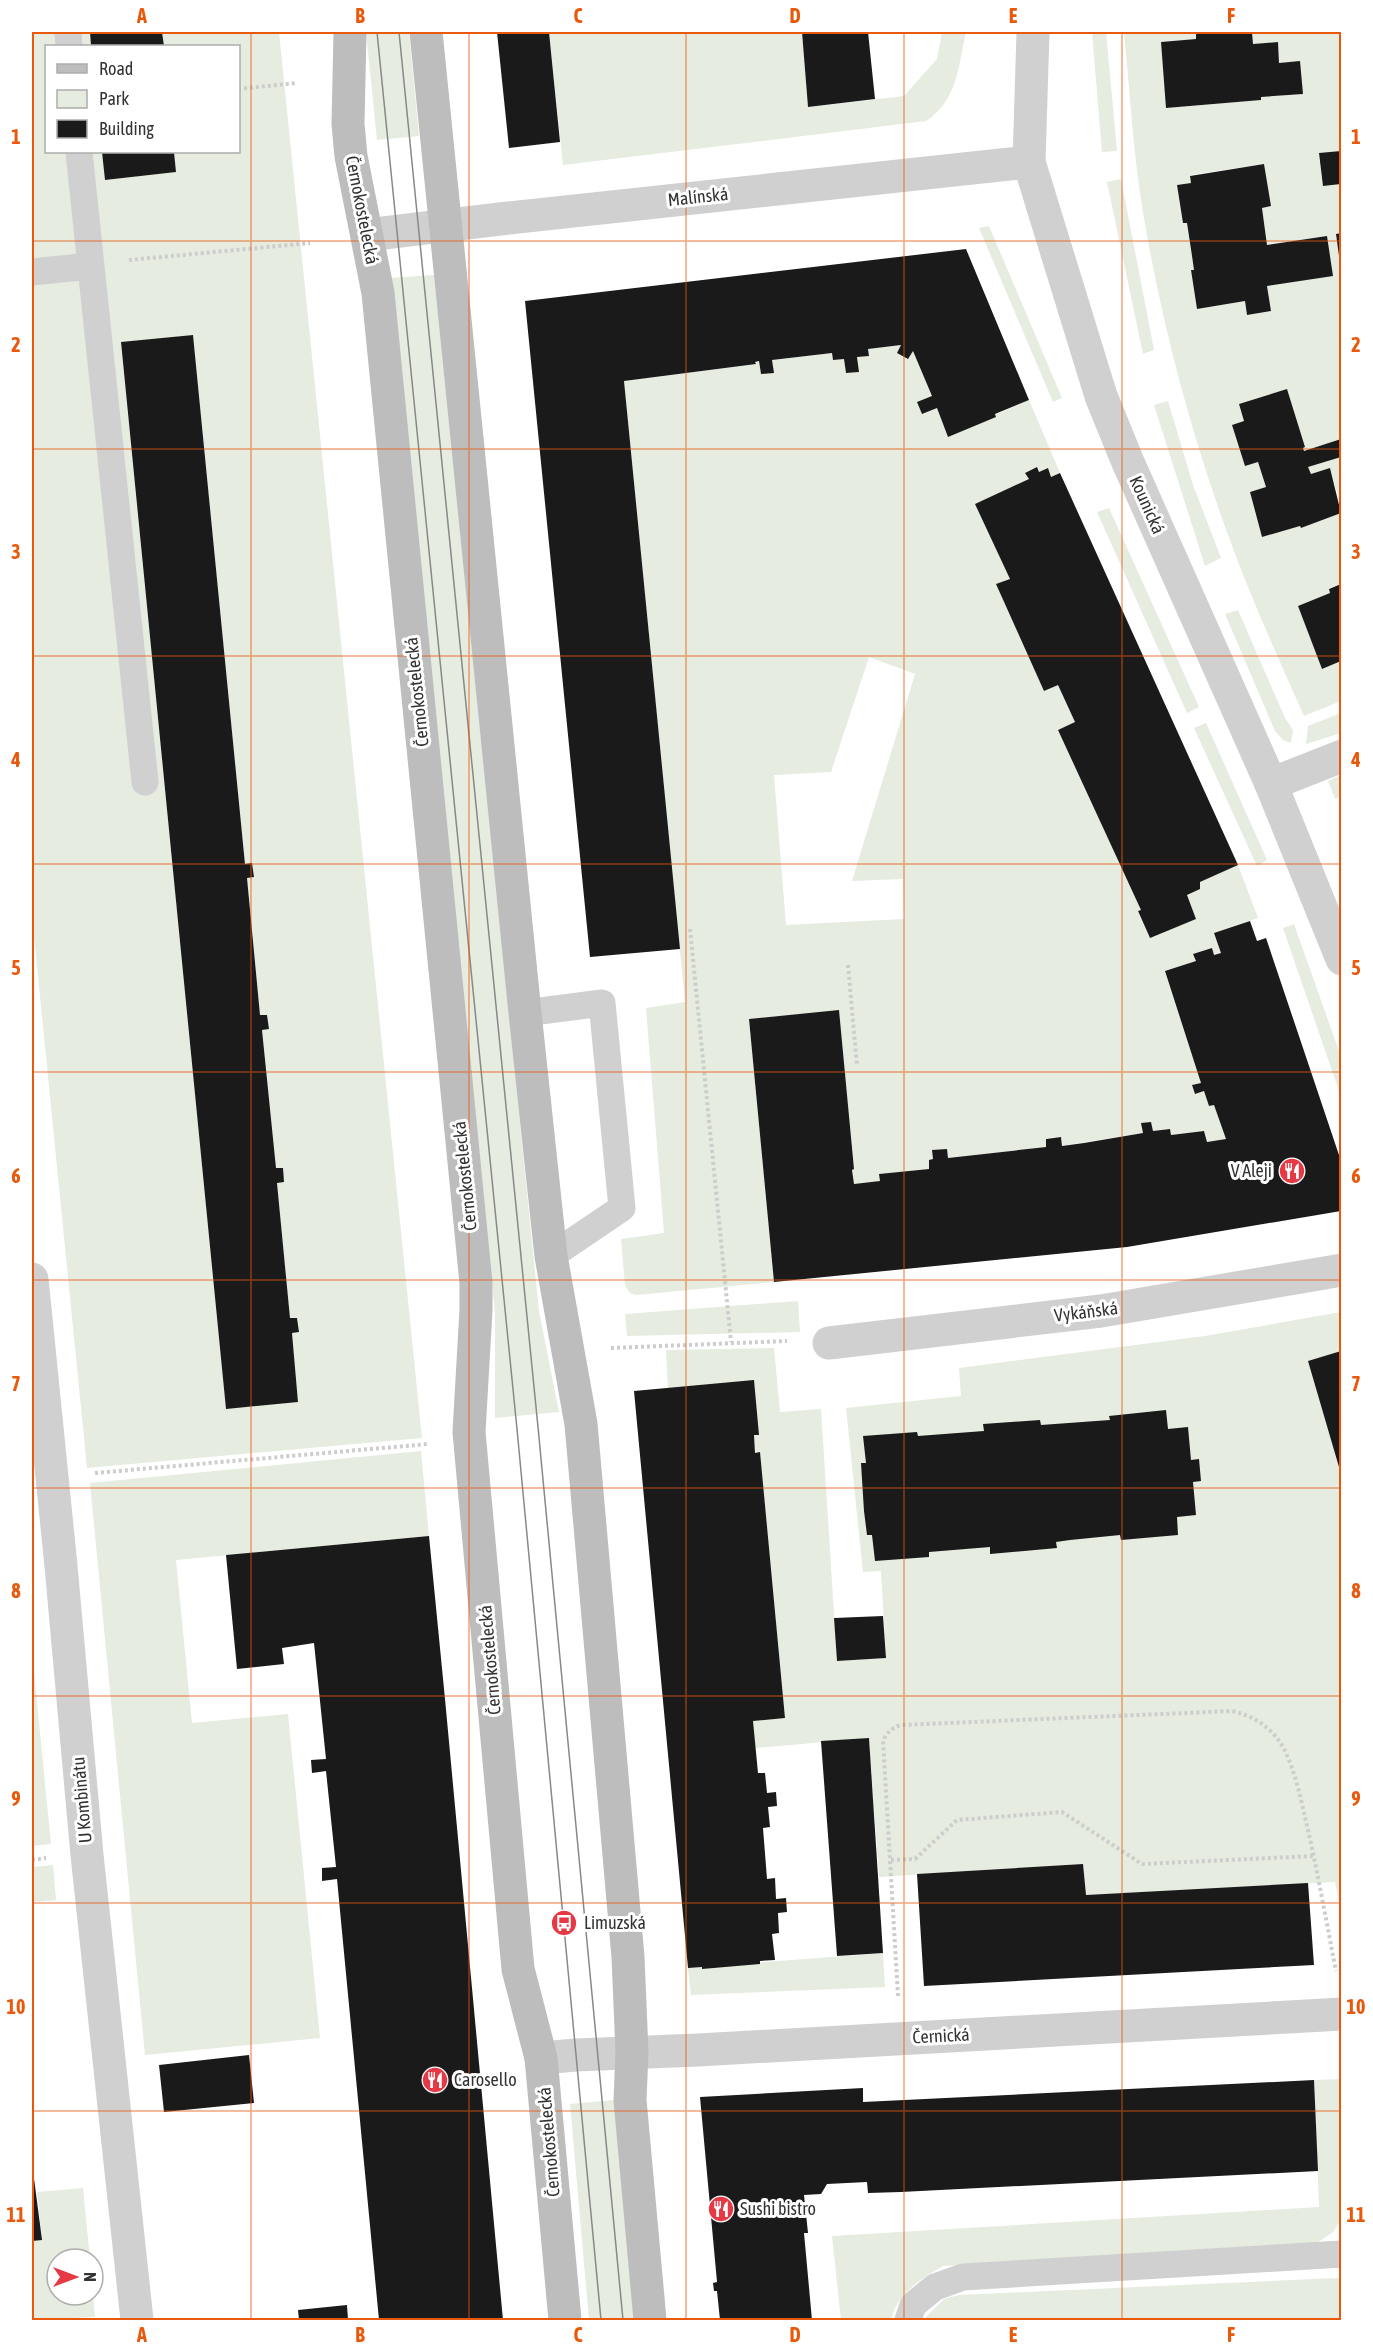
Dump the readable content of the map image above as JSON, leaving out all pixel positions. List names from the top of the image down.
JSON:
{
  "streets": {
    "main road": ["Černokostelecká"],
    "street": [
      "Malínská",
      "Kounická",
      "Vykáňská",
      "U Kombinátu",
      "Černická"
    ]
  },
  "crossings": [
    ["Malínská", "Černokostelecká"],
    ["Malínská", "Kounická"],
    ["Černokostelecká", "Černická"]
  ],
  "places": {
    "restaurant": ["V Aleji", "Carosello", "Sushi bistro"],
    "bus stop": ["Limuzská"]
  },
  "legend": ["Road", "Park", "Building"],
  "north": "right",
  "grid": {
    "columns": [
      "A",
      "B",
      "C",
      "D",
      "E",
      "F"
    ],
    "rows": [
      "1",
      "2",
      "3",
      "4",
      "5",
      "6",
      "7",
      "8",
      "9",
      "10",
      "11"
    ]
  }
}
